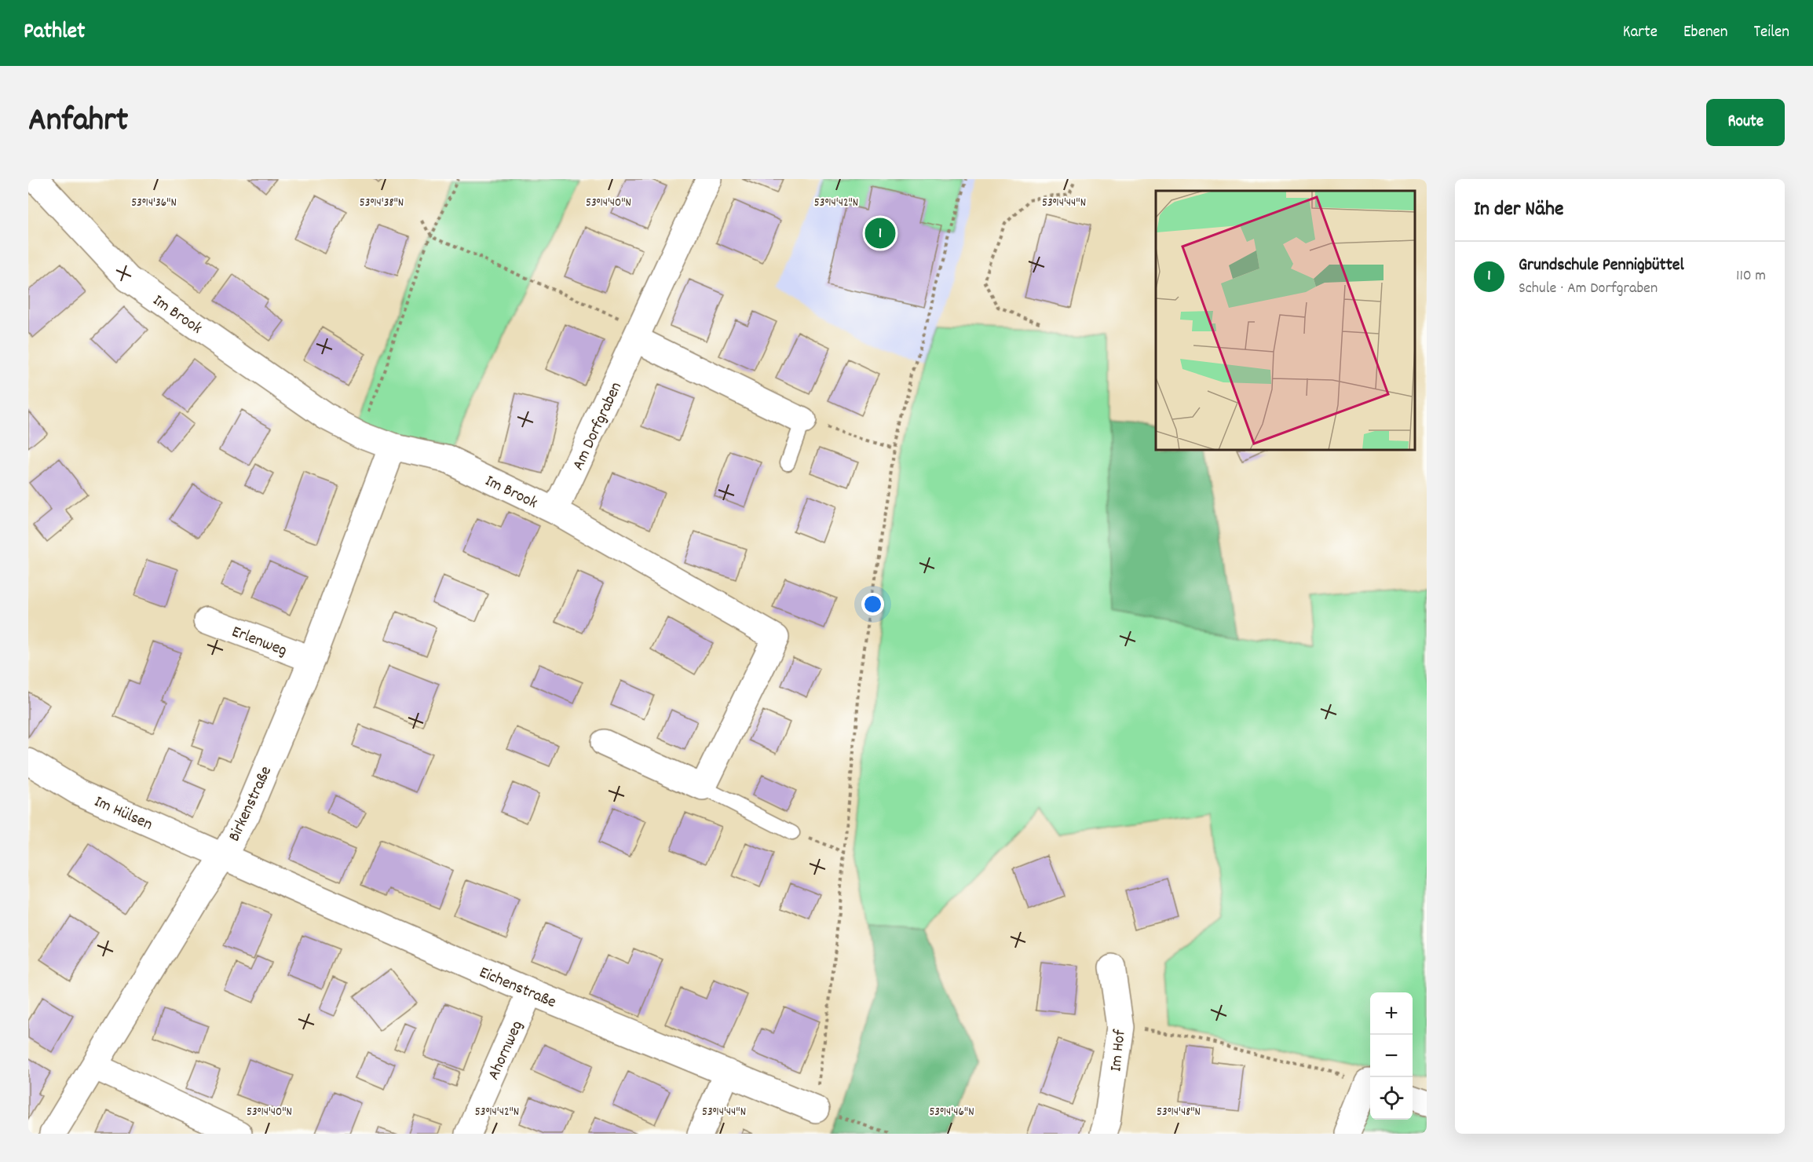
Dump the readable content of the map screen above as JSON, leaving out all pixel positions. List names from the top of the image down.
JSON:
{
  "streets": {
    "street": [
      "Im Brook",
      "Am Dorfgraben",
      "Erlenweg",
      "Birkenstraße",
      "Im Hülsen",
      "Eichenstraße",
      "Ahornweg",
      "Im Hof"
    ]
  },
  "crossings": [
    ["Im Brook", "Am Dorfgraben"],
    ["Im Brook", "Birkenstraße"],
    ["Erlenweg", "Birkenstraße"],
    ["Birkenstraße", "Im Hülsen"],
    ["Birkenstraße", "Eichenstraße"],
    ["Im Hülsen", "Eichenstraße"],
    ["Eichenstraße", "Ahornweg"]
  ],
  "page": {
    "header": "Pathlet",
    "nav": ["Karte", "Ebenen", "Teilen"],
    "title": "Anfahrt",
    "buttons": "Route",
    "heading": "In der Nähe",
    "pins": "1",
    "list": [
      {
        "mark": "1",
        "name": "Grundschule Pennigbüttel",
        "note": "Schule · Am Dorfgraben",
        "value": "110 m"
      }
    ],
    "map_buttons": ["+", "−"]
  },
  "coordinates": [
    "53°14'36\"N",
    "53°14'44\"N",
    "53°14'38\"N",
    "53°14'40\"N",
    "53°14'42\"N",
    "53°14'46\"N",
    "53°14'48\"N"
  ]
}
